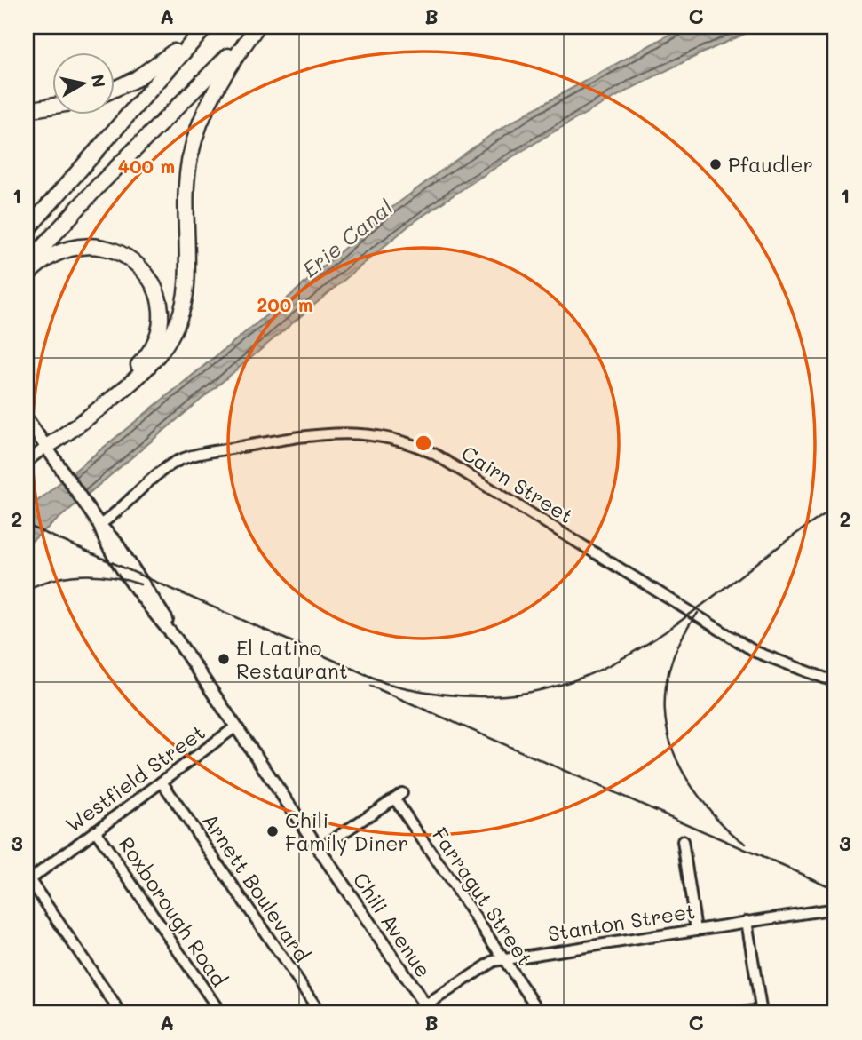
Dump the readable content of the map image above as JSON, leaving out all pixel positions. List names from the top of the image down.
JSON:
{
  "streets": {
    "main road": ["Chili Avenue"],
    "street": [
      "Cairn Street",
      "Westfield Street",
      "Arnett Boulevard",
      "Farragut Street",
      "Roxborough Road",
      "Stanton Street"
    ]
  },
  "crossings": [
    ["Cairn Street", "Chili Avenue"],
    ["Westfield Street", "Arnett Boulevard"],
    ["Westfield Street", "Roxborough Road"],
    ["Westfield Street", "Chili Avenue"],
    ["Farragut Street", "Stanton Street"],
    ["Farragut Street", "Chili Avenue"],
    ["Stanton Street", "Chili Avenue"]
  ],
  "water": ["Erie Canal"],
  "places": ["Pfaudler", "El Latino Restaurant", "Chili Family Diner"],
  "north": "right",
  "grid": {
    "columns": ["A", "B", "C"],
    "rows": ["1", "2", "3"]
  },
  "rings": ["400 m", "200 m"]
}
